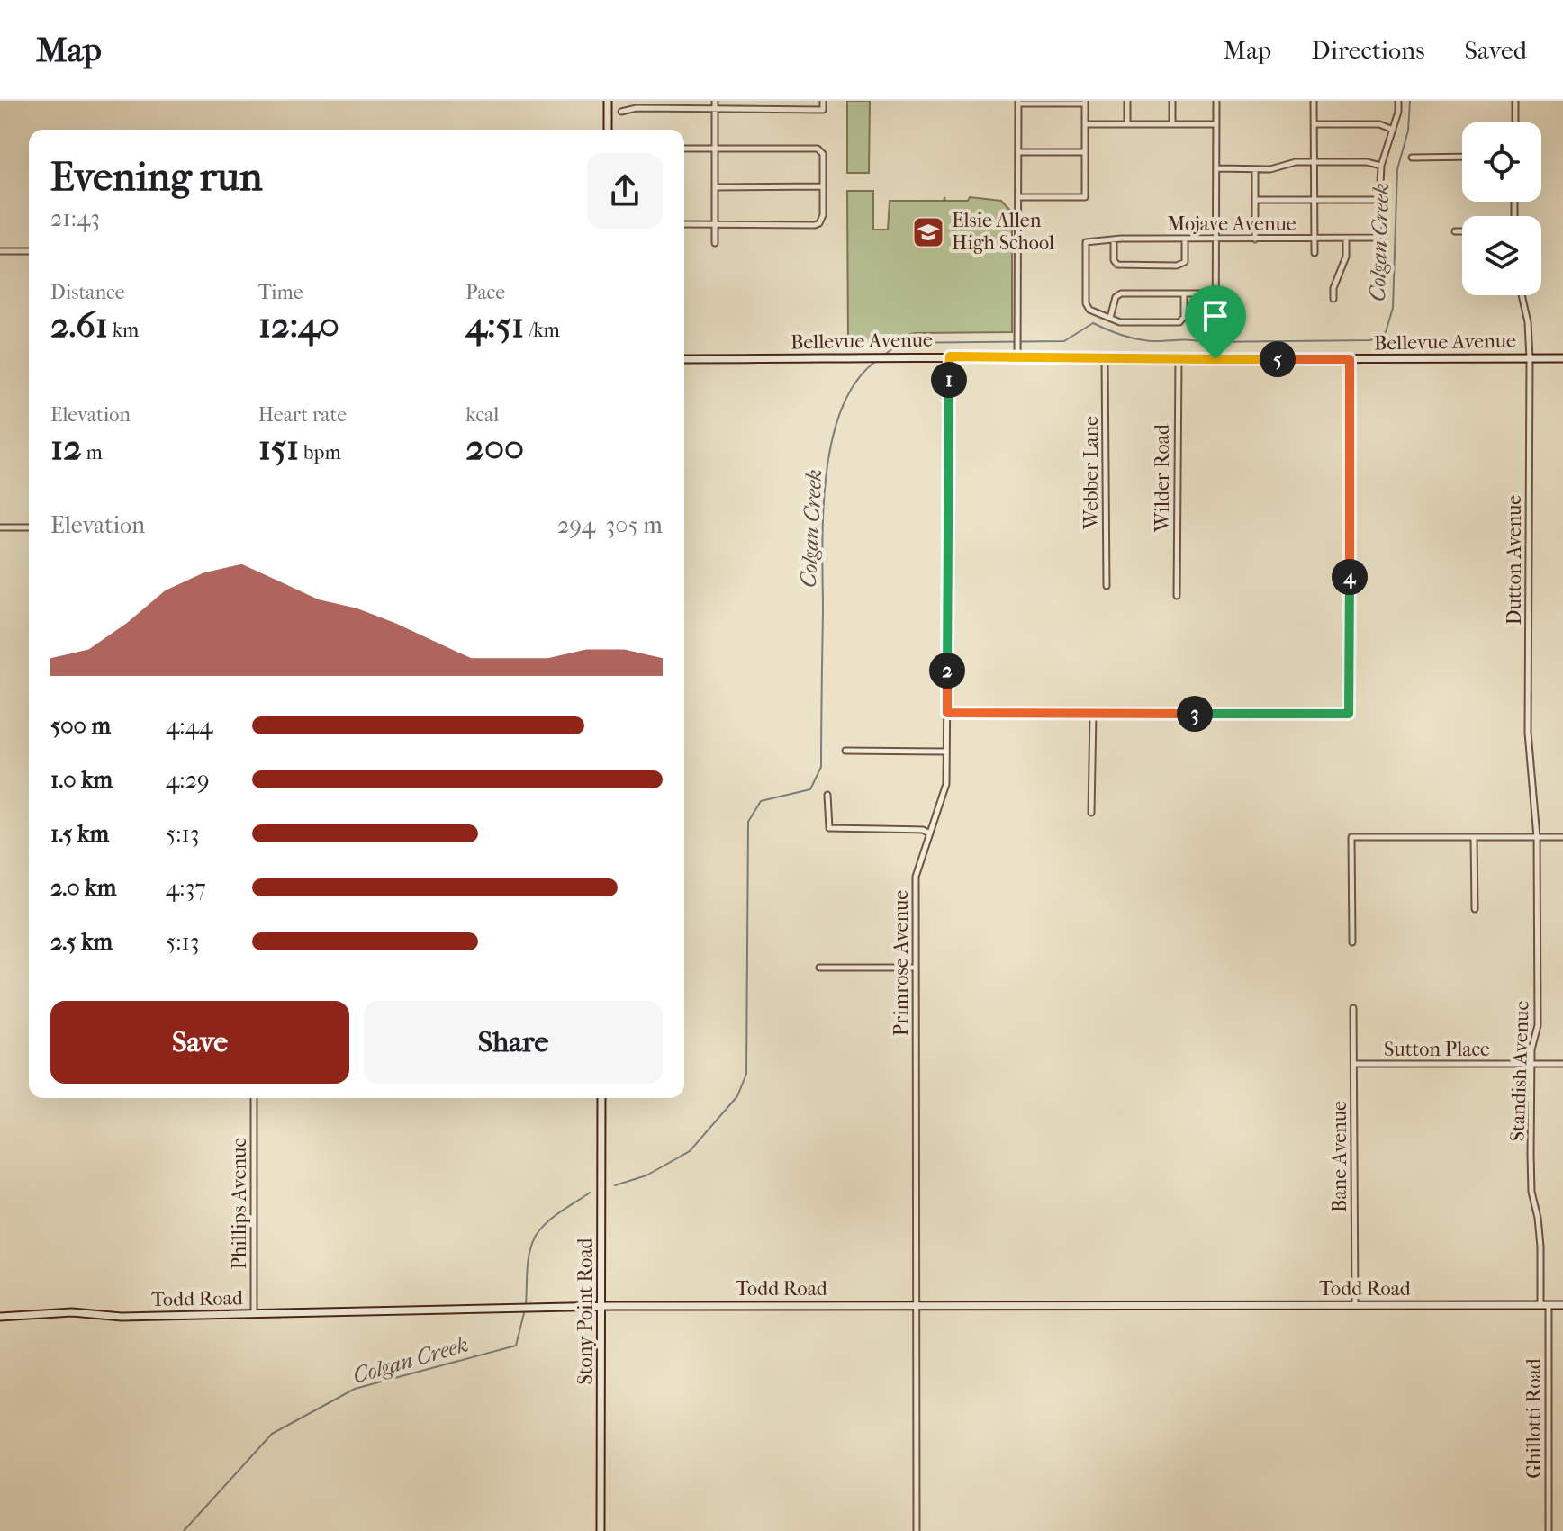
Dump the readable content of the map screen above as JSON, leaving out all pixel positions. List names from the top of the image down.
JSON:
{
  "streets": {
    "main road": ["Bellevue Avenue", "Todd Road", "Stony Point Road"],
    "street": [
      "Mojave Avenue",
      "Webber Lane",
      "Wilder Road",
      "Dutton Avenue",
      "Primrose Avenue",
      "Sutton Place",
      "Standish Avenue",
      "Bane Avenue",
      "Phillips Avenue",
      "Ghillotti Road"
    ]
  },
  "crossings": [
    ["Bellevue Avenue", "Webber Lane"],
    ["Bellevue Avenue", "Wilder Road"],
    ["Bellevue Avenue", "Dutton Avenue"],
    ["Bellevue Avenue", "Primrose Avenue"],
    ["Dutton Avenue", "Standish Avenue"],
    ["Primrose Avenue", "Todd Road"],
    ["Sutton Place", "Standish Avenue"],
    ["Sutton Place", "Bane Avenue"],
    ["Standish Avenue", "Todd Road"],
    ["Standish Avenue", "Ghillotti Road"],
    ["Bane Avenue", "Todd Road"],
    ["Phillips Avenue", "Todd Road"],
    ["Todd Road", "Stony Point Road"],
    ["Todd Road", "Ghillotti Road"]
  ],
  "water": ["Colgan Creek"],
  "places": {
    "school or university": ["Elsie Allen High School"]
  },
  "page": {
    "header": "Map",
    "nav": ["Map", "Directions", "Saved"],
    "heading": ["Evening run", "21:43"],
    "stats": [
      ["Distance", "2.61 km"],
      ["Time", "12:40"],
      ["Pace", "4:51 /km"],
      ["Elevation", "12 m"],
      ["Heart rate", "151 bpm"],
      ["kcal", "200"]
    ],
    "pins": [
      "5",
      "1",
      "4",
      "2",
      "3"
    ],
    "chart": ["Elevation", "294–305 m"],
    "list": [
      {
        "name": "500 m",
        "note": "4:44"
      },
      {
        "name": "1.0 km",
        "note": "4:29"
      },
      {
        "name": "1.5 km",
        "note": "5:13"
      },
      {
        "name": "2.0 km",
        "note": "4:37"
      },
      {
        "name": "2.5 km",
        "note": "5:13"
      }
    ],
    "buttons": ["Save", "Share"]
  }
}
